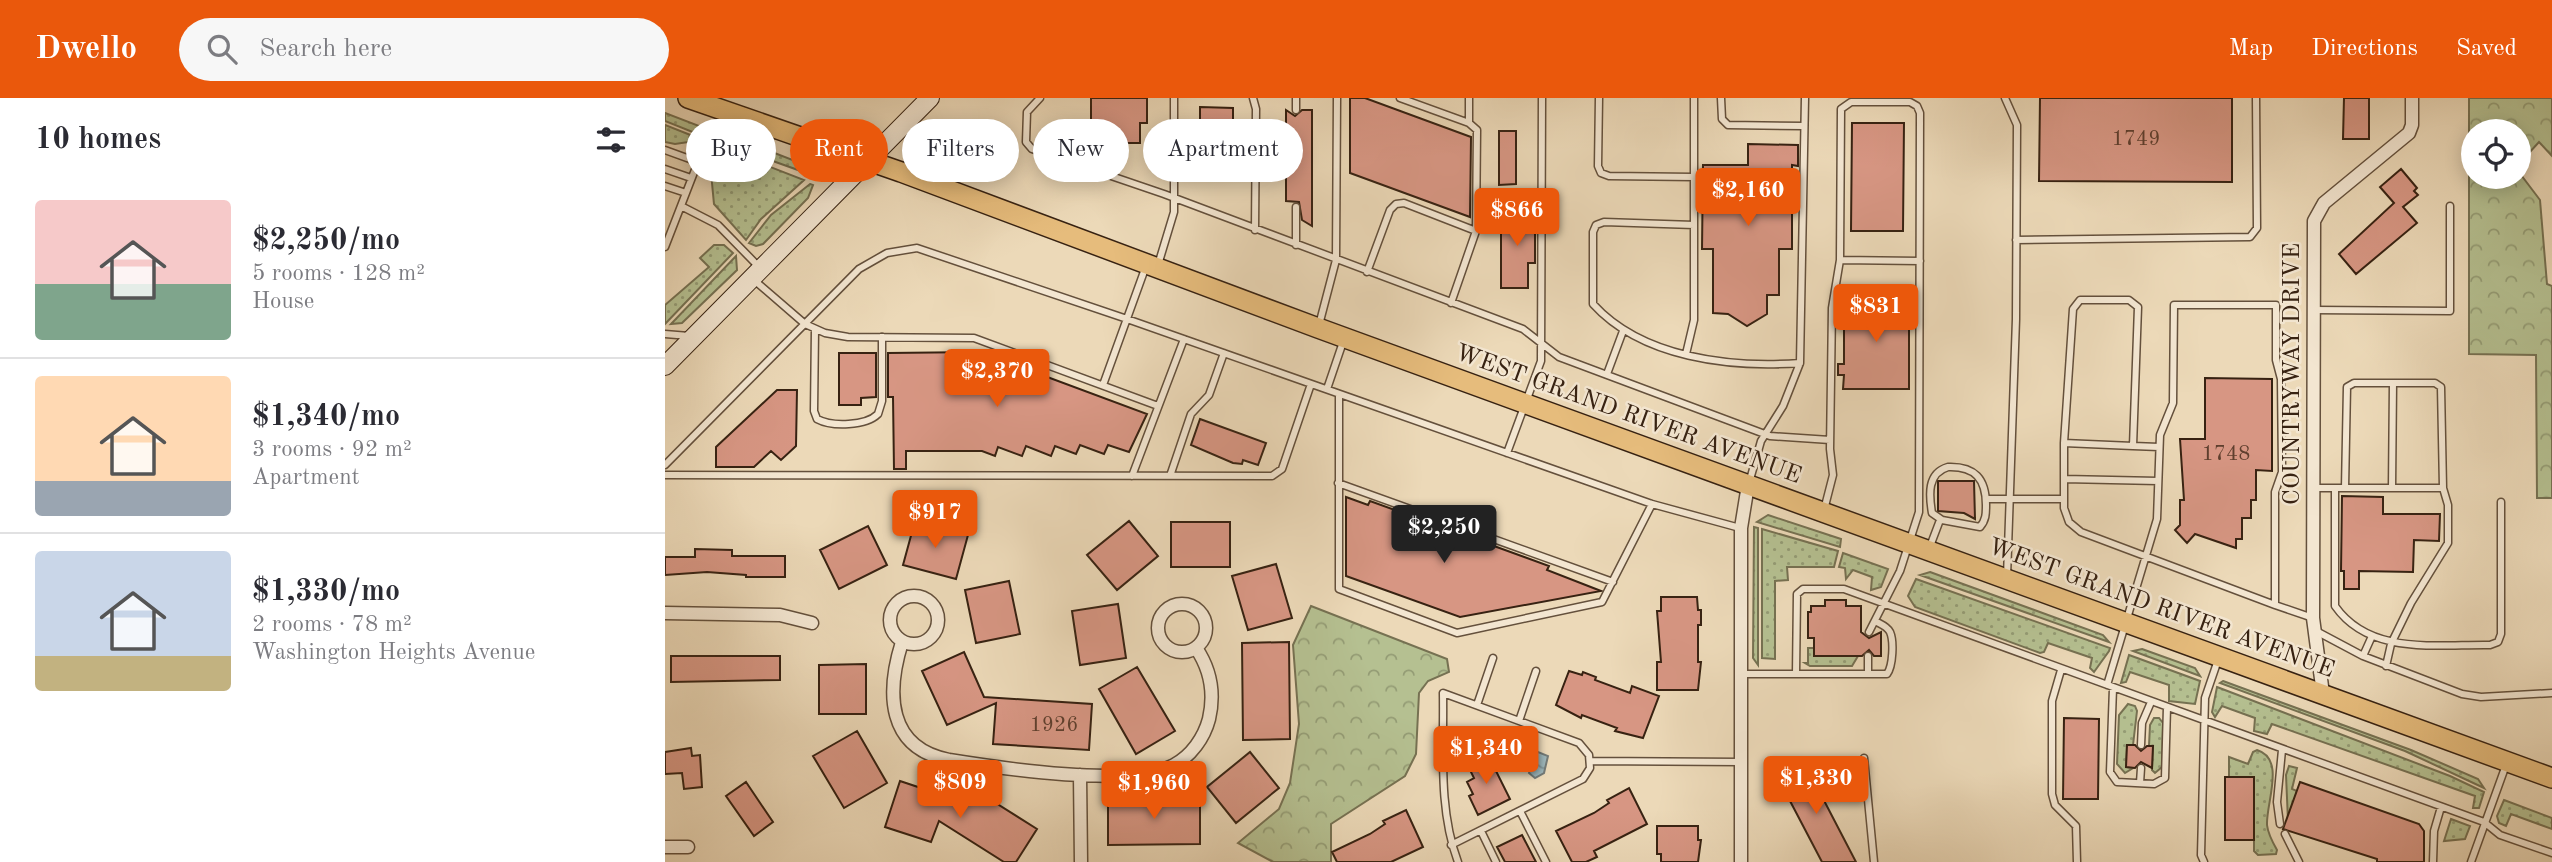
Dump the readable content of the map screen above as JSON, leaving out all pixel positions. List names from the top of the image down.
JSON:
{
  "streets": {
    "main road": ["WEST GRAND RIVER AVENUE"],
    "street": ["COUNTRYWAY DRIVE"]
  },
  "crossings": [
    ["COUNTRYWAY DRIVE", "WEST GRAND RIVER AVENUE"]
  ],
  "house_numbers": ["1749", "1748", "1926"],
  "page": {
    "header": "Dwello",
    "search": "Search here",
    "nav": ["Map", "Directions", "Saved"],
    "heading": "10 homes",
    "chip": [
      "Buy",
      "Rent",
      "Filters",
      "New",
      "Apartment"
    ],
    "price": [
      "$2,160",
      "$866",
      "$831",
      "$2,370",
      "$917",
      "$2,250",
      "$1,340",
      "$1,330",
      "$809",
      "$1,960"
    ],
    "list": [
      {
        "name": "$2,250/mo",
        "note": "5 rooms · 128 m² · House"
      },
      {
        "name": "$1,340/mo",
        "note": "3 rooms · 92 m² · Apartment"
      },
      {
        "name": "$1,330/mo",
        "note": "2 rooms · 78 m² · Washington Heights Avenue"
      }
    ]
  }
}
